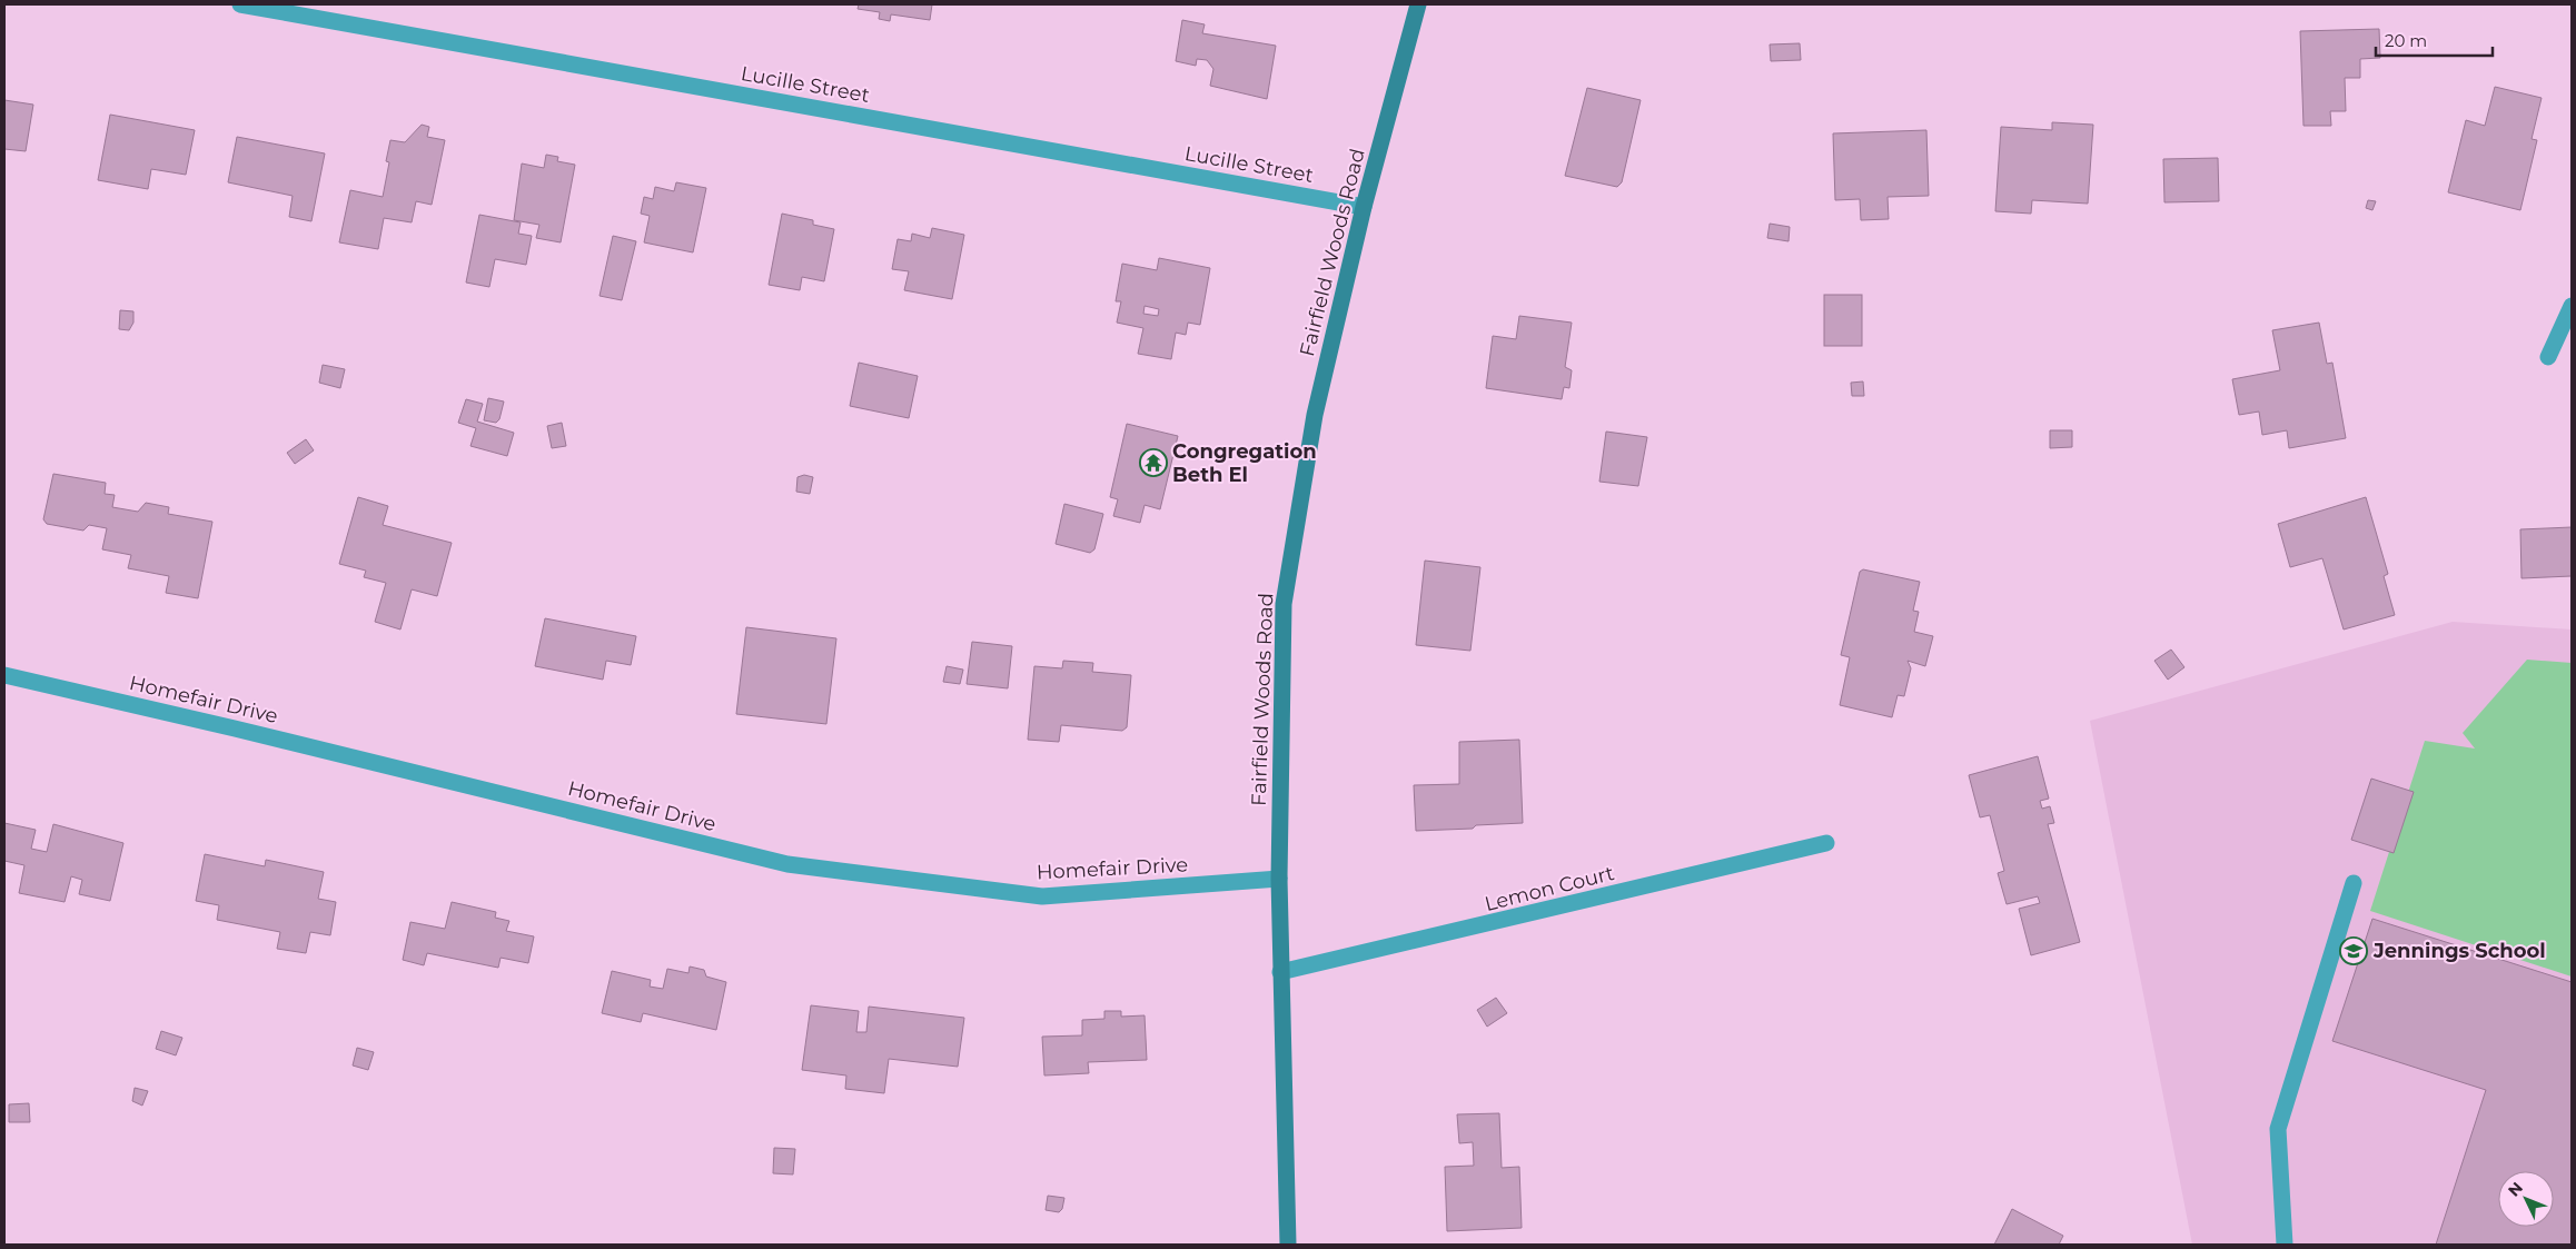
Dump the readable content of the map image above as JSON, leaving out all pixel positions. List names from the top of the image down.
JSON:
{
  "streets": {
    "main road": ["Fairfield Woods Road"],
    "street": ["Lucille Street", "Homefair Drive", "Lemon Court"]
  },
  "crossings": [
    ["Lucille Street", "Fairfield Woods Road"],
    ["Fairfield Woods Road", "Homefair Drive"],
    ["Fairfield Woods Road", "Lemon Court"]
  ],
  "places": {
    "temple": ["Congregation Beth El"],
    "school or university": ["Jennings School"]
  },
  "scale_bar": "20 m",
  "north": "top left"
}
